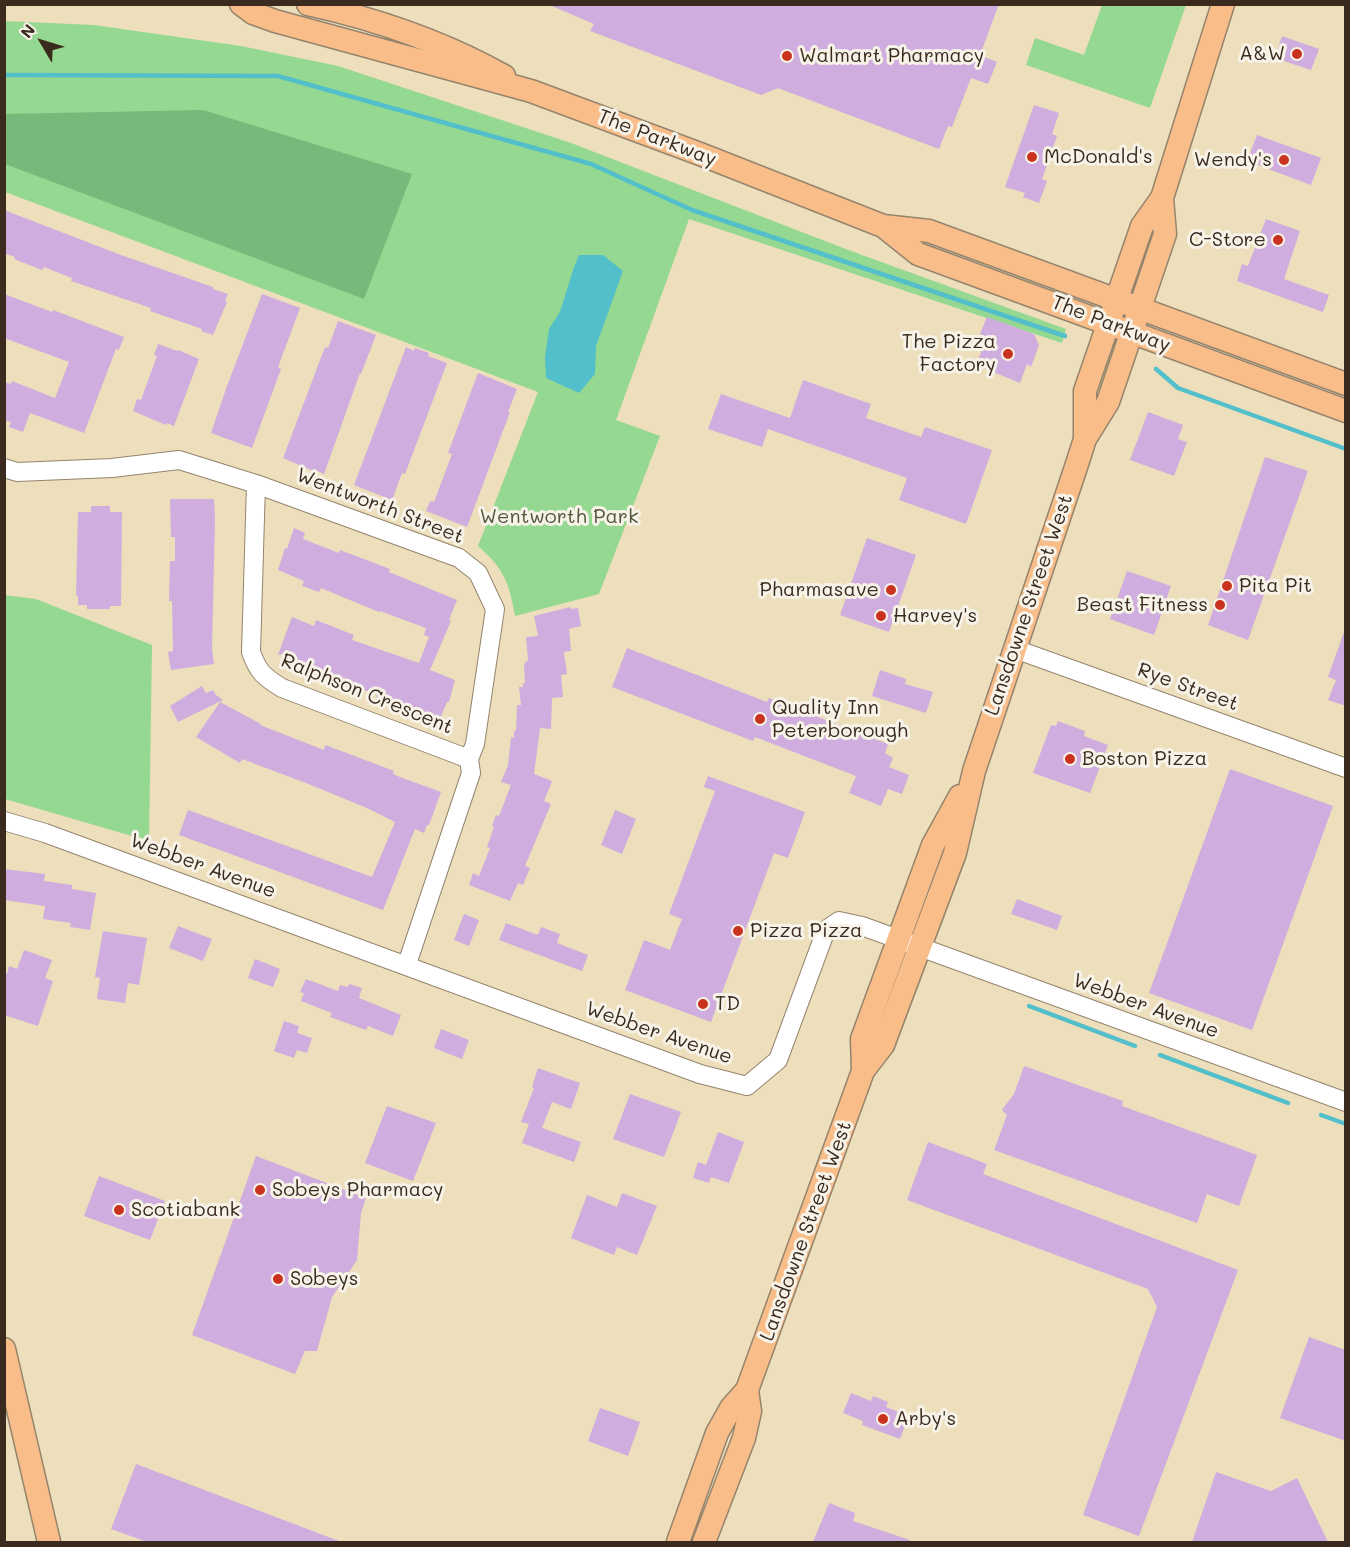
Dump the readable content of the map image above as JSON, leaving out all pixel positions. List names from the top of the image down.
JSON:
{
  "streets": {
    "main road": ["The Parkway", "Lansdowne Street West"],
    "street": [
      "Wentworth Street",
      "Rye Street",
      "Ralphson Crescent",
      "Webber Avenue"
    ]
  },
  "crossings": [
    ["The Parkway", "Lansdowne Street West"],
    ["Wentworth Street", "Ralphson Crescent"],
    ["Wentworth Street", "Webber Avenue"],
    ["Lansdowne Street West", "Rye Street"],
    ["Lansdowne Street West", "Webber Avenue"]
  ],
  "parks": ["Wentworth Park"],
  "places": [
    "A&W",
    "Walmart Pharmacy",
    "McDonald's",
    "Wendy's",
    "C-Store",
    "The Pizza Factory",
    "Pita Pit",
    "Pharmasave",
    "Beast Fitness",
    "Harvey's",
    "Quality Inn Peterborough",
    "Boston Pizza",
    "Pizza Pizza",
    "TD",
    "Sobeys Pharmacy",
    "Scotiabank",
    "Sobeys",
    "Arby's"
  ],
  "north": "top left"
}
